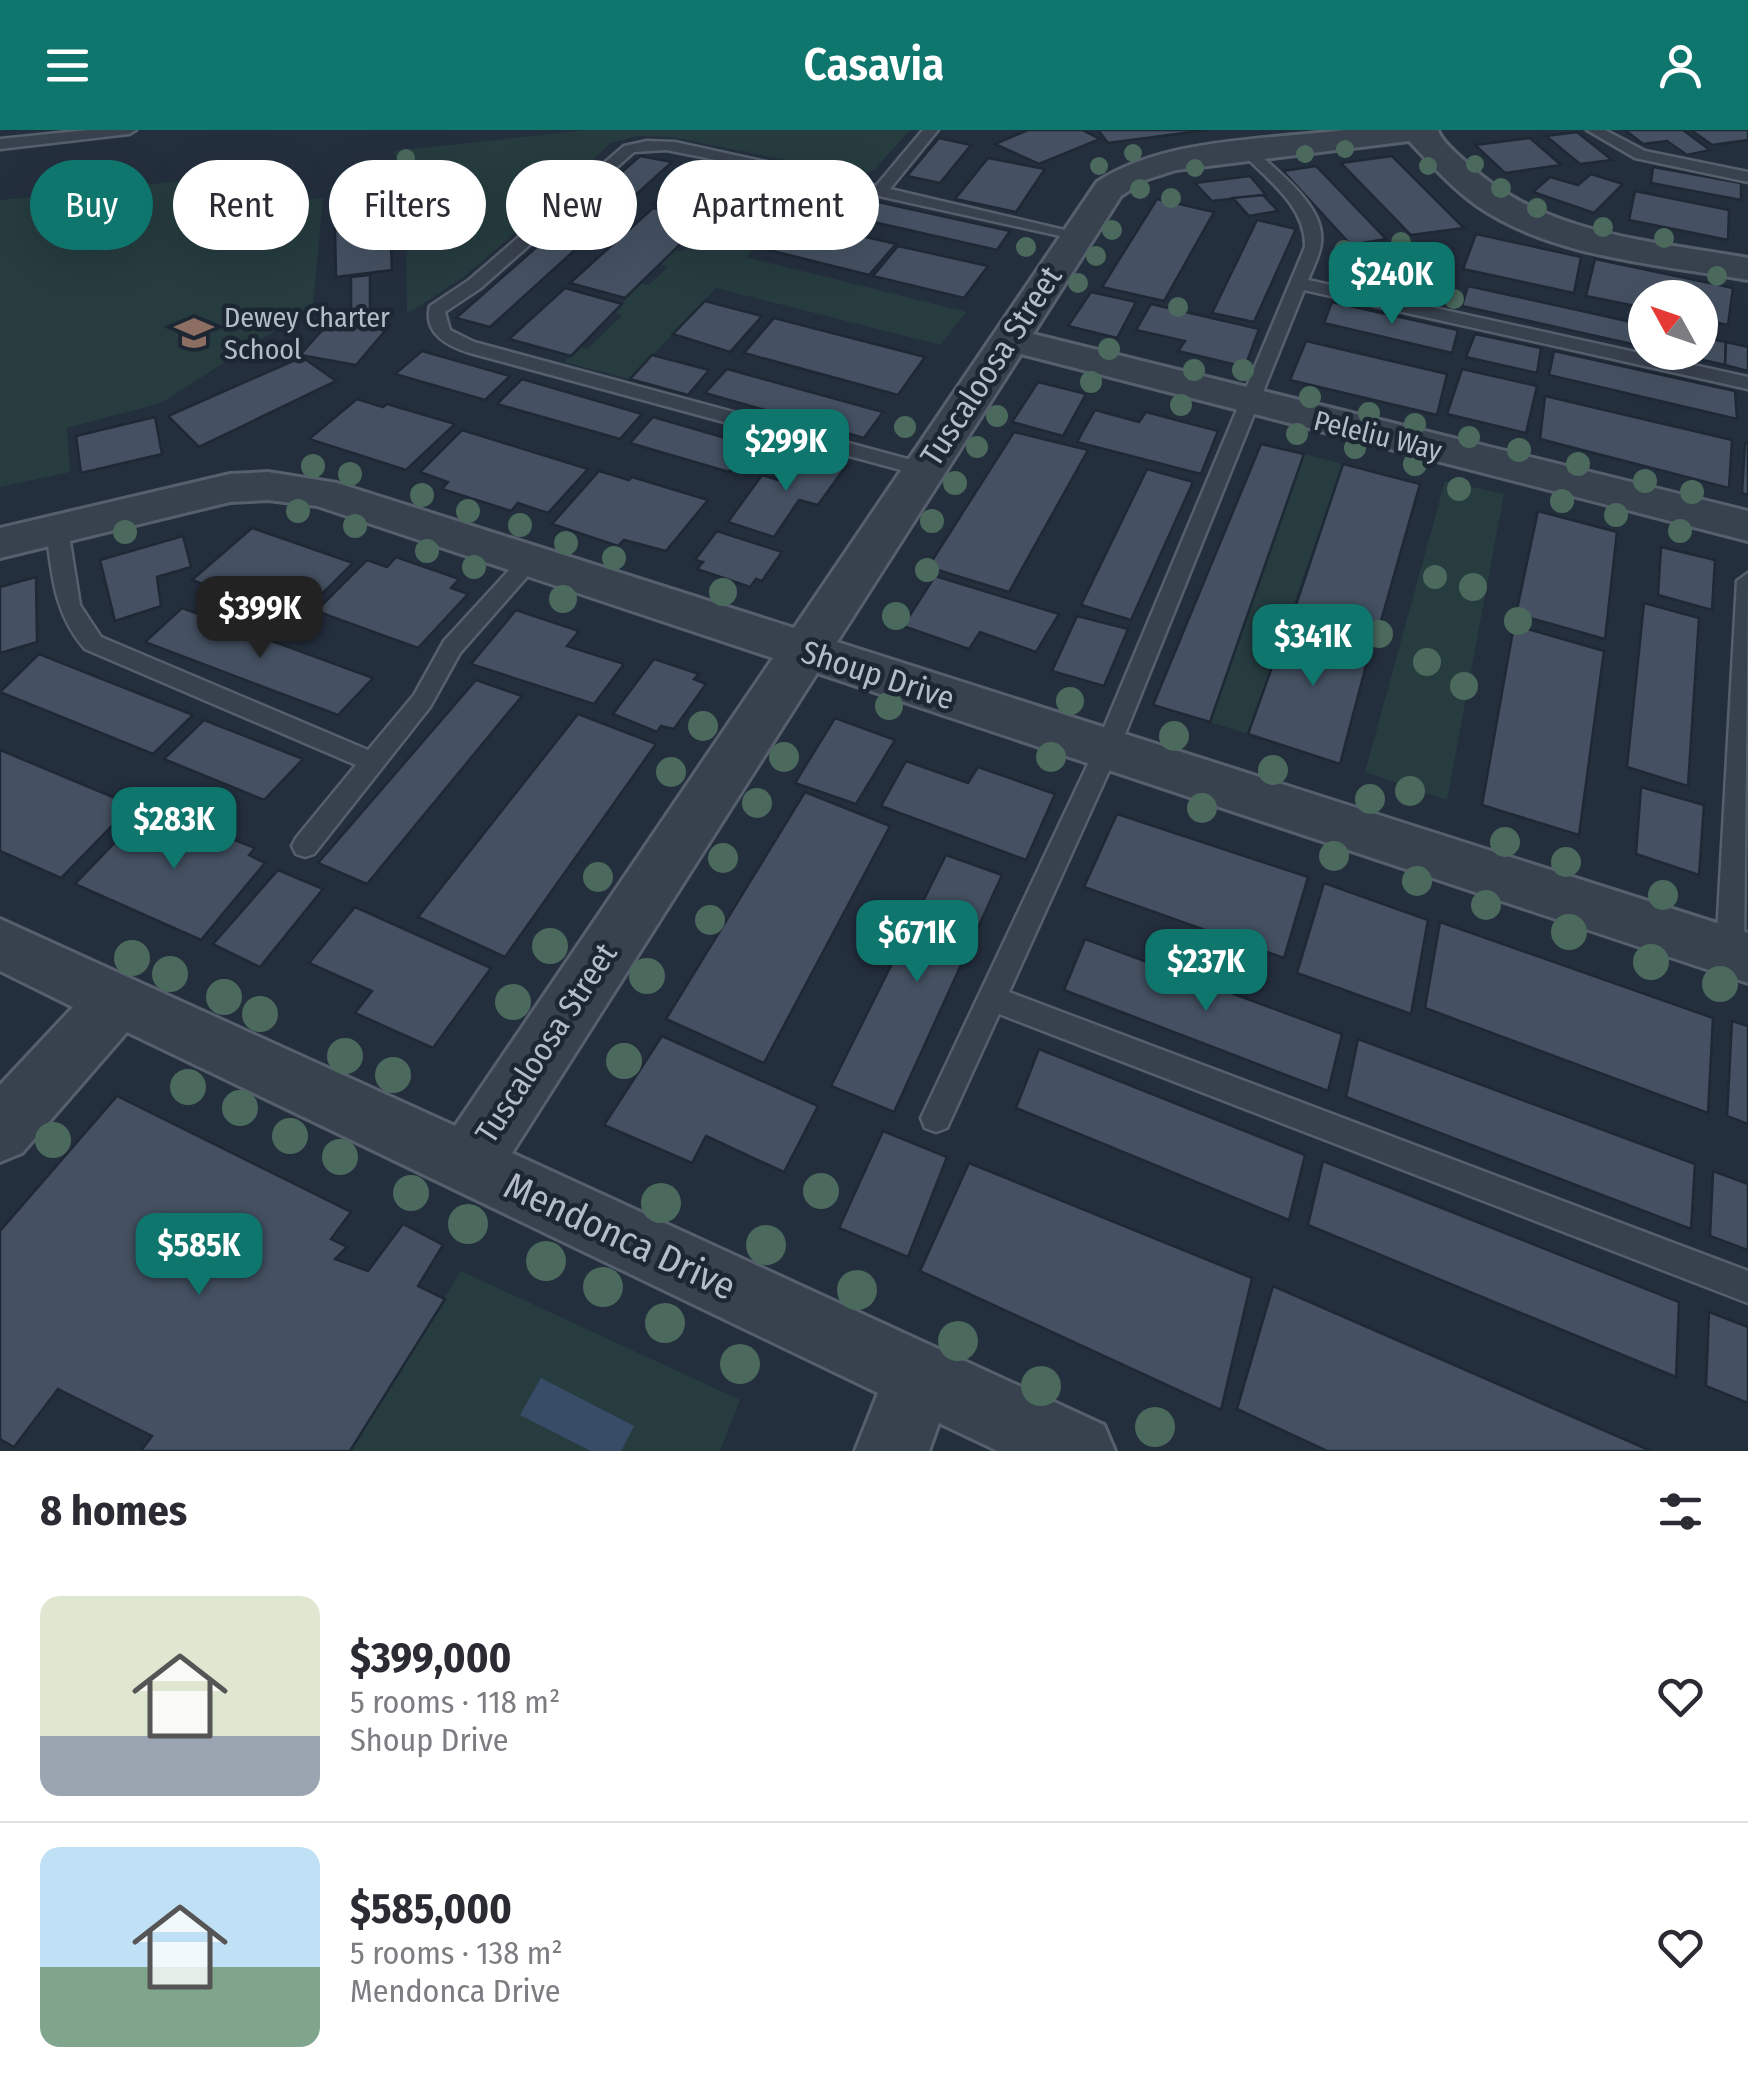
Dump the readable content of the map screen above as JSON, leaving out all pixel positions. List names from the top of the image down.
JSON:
{
  "streets": {
    "street": [
      "Tuscaloosa Street",
      "Peleliu Way",
      "Shoup Drive",
      "Mendonca Drive"
    ]
  },
  "crossings": [
    ["Tuscaloosa Street", "Peleliu Way"],
    ["Tuscaloosa Street", "Shoup Drive"],
    ["Tuscaloosa Street", "Mendonca Drive"]
  ],
  "places": {
    "school or university": ["Dewey Charter School"]
  },
  "north": "top left",
  "page": {
    "header": "Casavia",
    "chip": [
      "Buy",
      "Rent",
      "Filters",
      "New",
      "Apartment"
    ],
    "price": [
      "$240K",
      "$299K",
      "$399K",
      "$341K",
      "$283K",
      "$671K",
      "$237K",
      "$585K"
    ],
    "heading": "8 homes",
    "list": [
      {
        "name": "$399,000",
        "note": "5 rooms · 118 m² · Shoup Drive"
      },
      {
        "name": "$585,000",
        "note": "5 rooms · 138 m² · Mendonca Drive"
      }
    ]
  }
}
